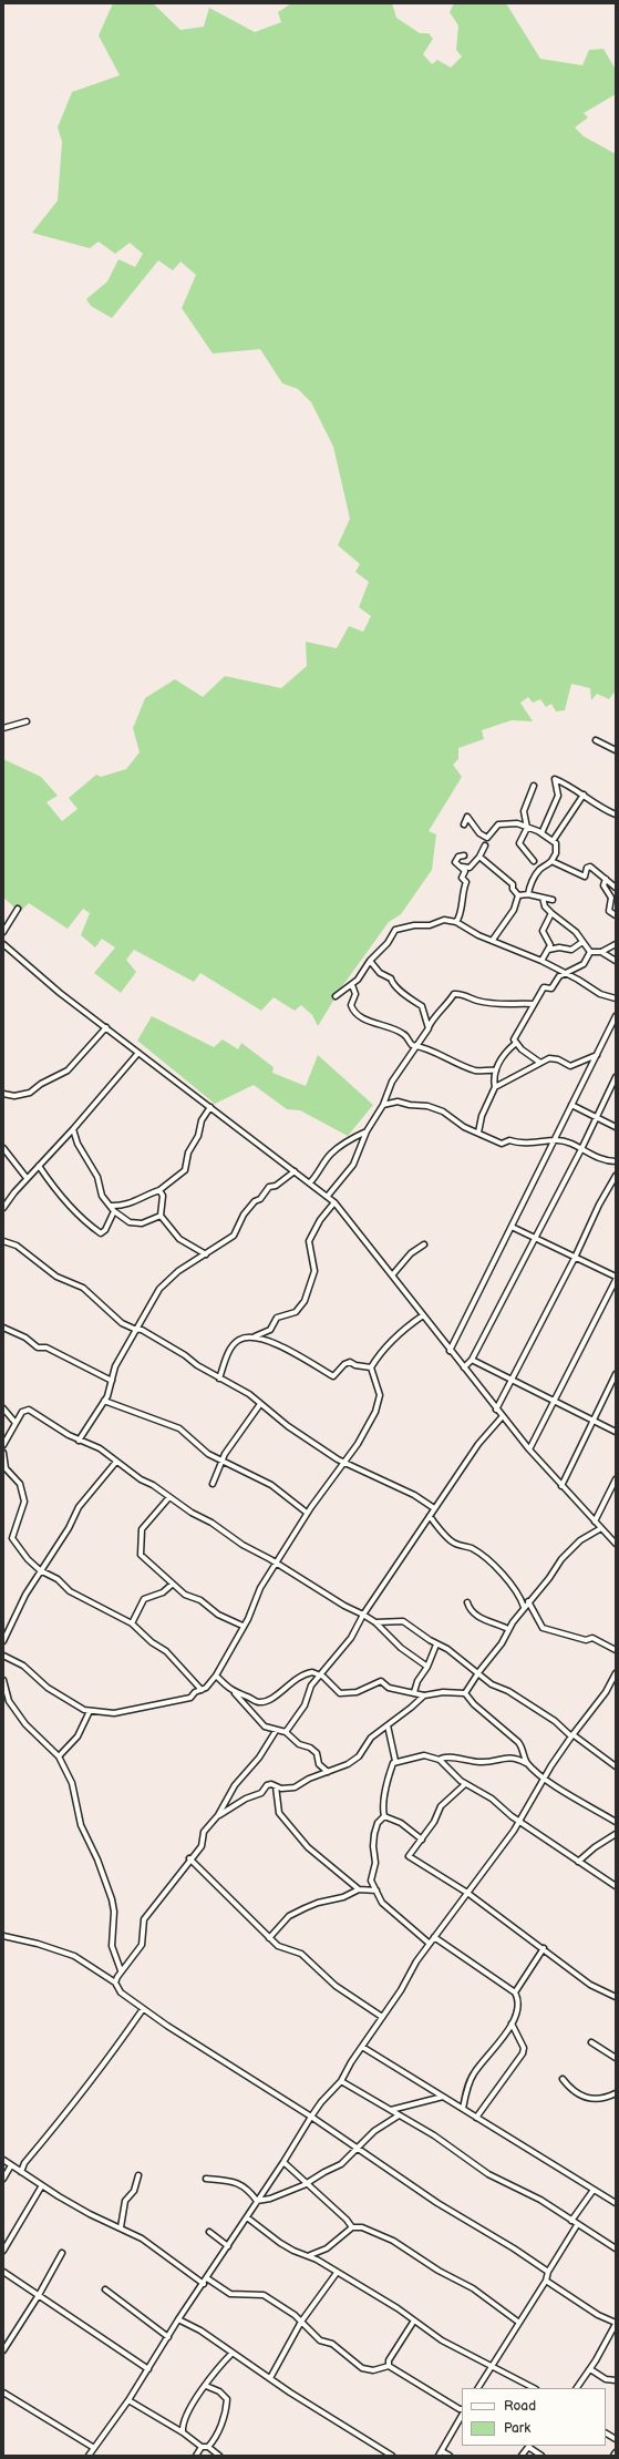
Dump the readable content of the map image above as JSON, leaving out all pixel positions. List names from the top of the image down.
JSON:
{
  "legend": ["Road", "Park"]
}
